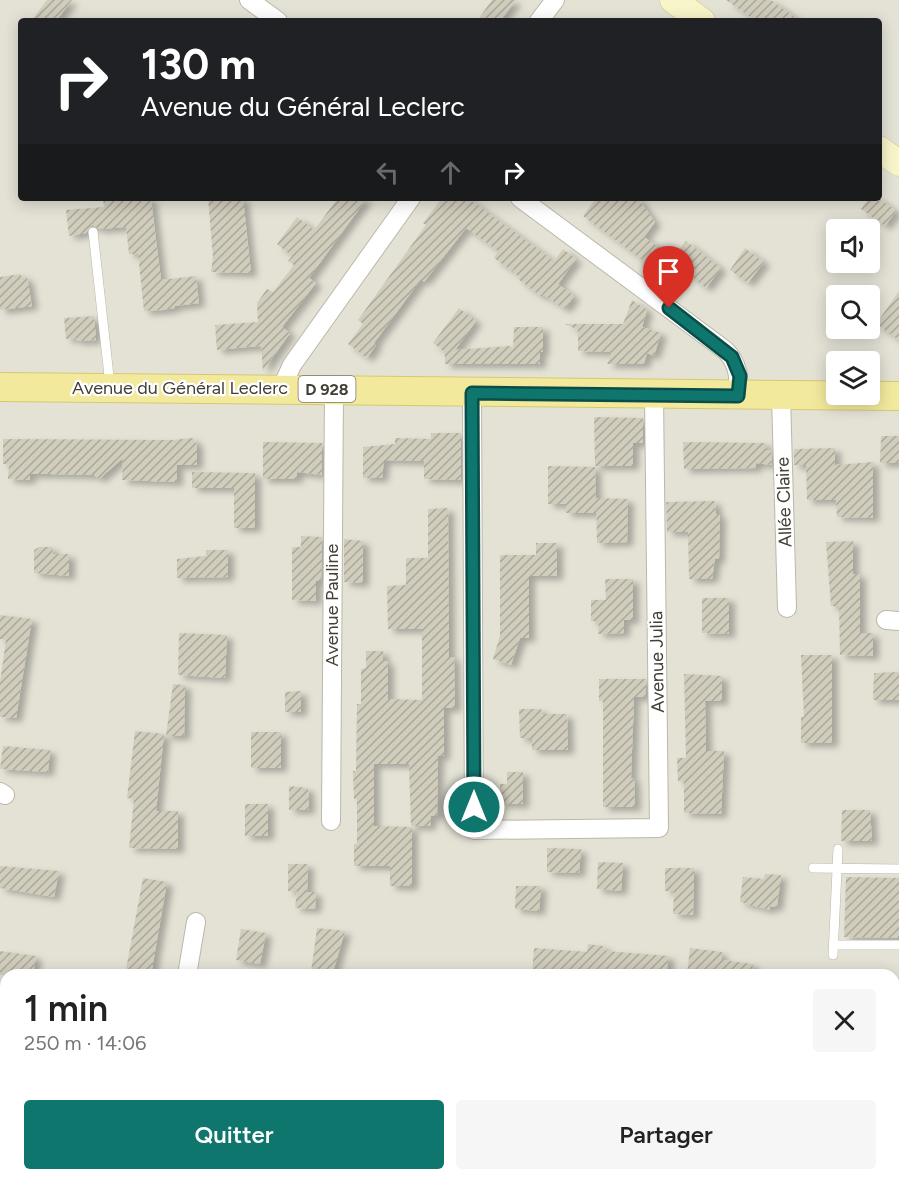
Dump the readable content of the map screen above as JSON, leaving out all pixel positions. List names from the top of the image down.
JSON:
{
  "streets": {
    "main road": ["Avenue du Général Leclerc", "D 928"],
    "street": ["Allée Claire", "Avenue Pauline", "Avenue Julia"]
  },
  "crossings": [
    ["Avenue du Général Leclerc", "Allée Claire"],
    ["Avenue du Général Leclerc", "Avenue Pauline"],
    ["Avenue du Général Leclerc", "Avenue Julia"]
  ],
  "page": {
    "turn": ["130 m", "Avenue du Général Leclerc"],
    "heading": ["1 min", "250 m · 14:06"],
    "buttons": ["Quitter", "Partager"]
  }
}
